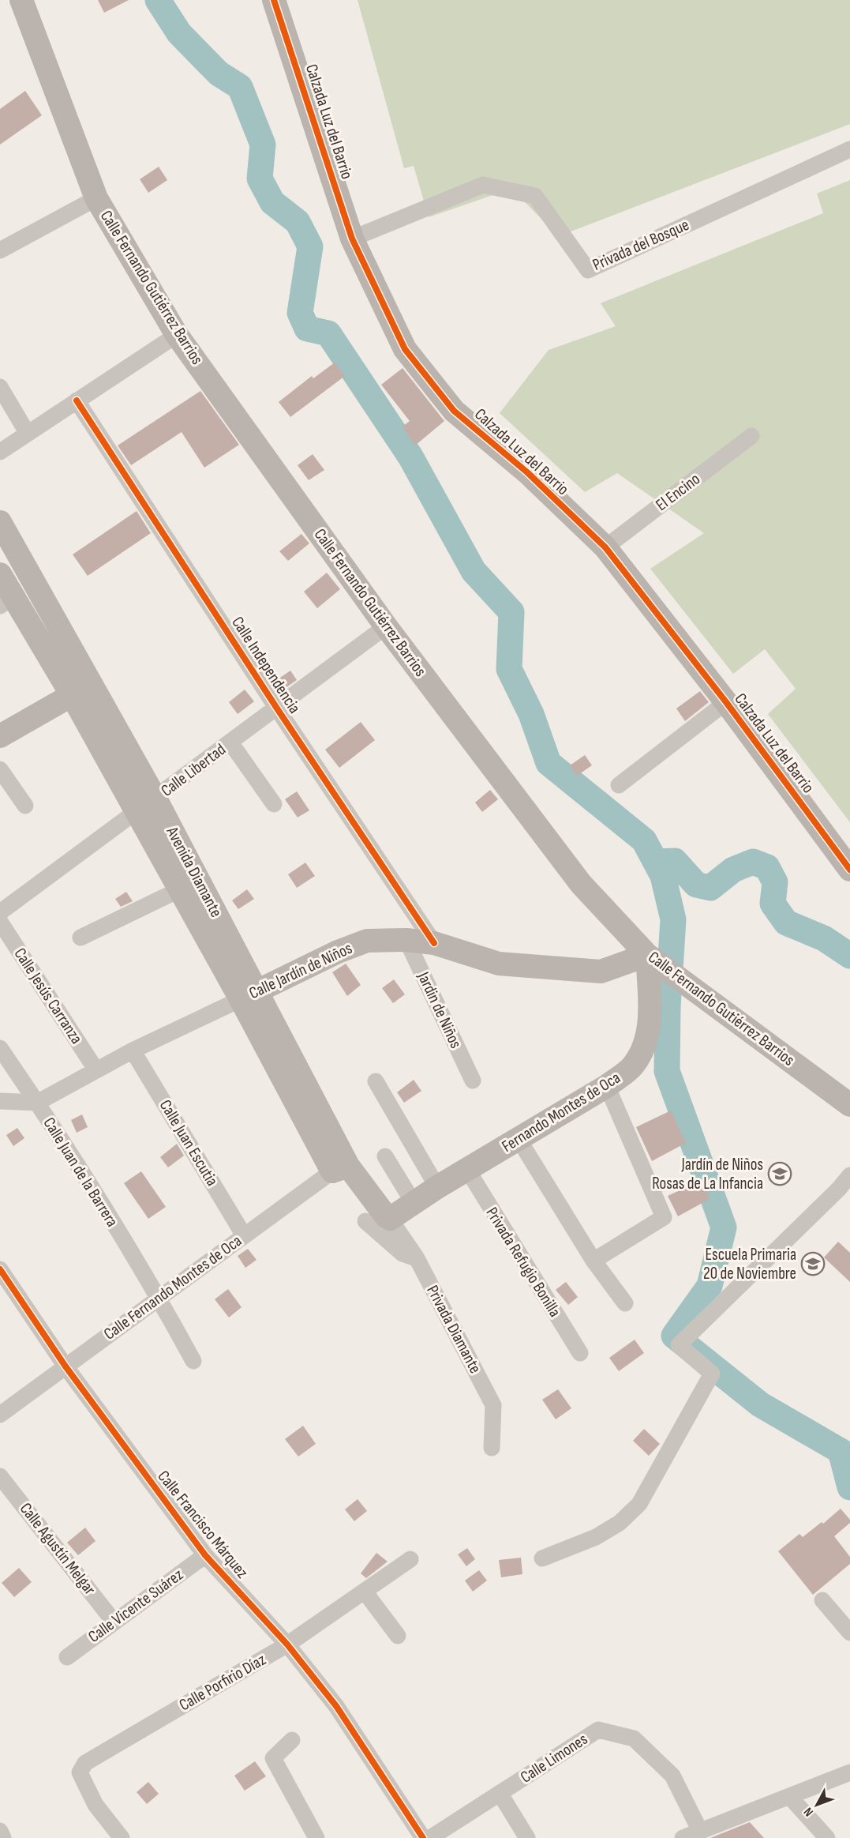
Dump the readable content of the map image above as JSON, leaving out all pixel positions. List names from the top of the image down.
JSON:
{
  "streets": {
    "main road": [
      "Calzada Luz del Barrio",
      "Calle Fernando Gutiérrez Barrios",
      "Avenida Diamante",
      "Calle Jardín de Niños",
      "Fernando Montes de Oca"
    ],
    "street": [
      "Privada del Bosque",
      "El Encino",
      "Calle Independencia",
      "Calle Libertad",
      "Calle Jesús Carranza",
      "Jardin de Niños",
      "Calle Juan Escutia",
      "Calle Juan de la Barrera",
      "Privada Refugio Bonilla",
      "Calle Fernando Montes de Oca",
      "Privada Diamante",
      "Calle Francisco Márquez",
      "Calle Agustín Melgar",
      "Calle Vicente Suárez",
      "Calle Porfirio Díaz",
      "Calle Limones"
    ]
  },
  "crossings": [
    ["Calzada Luz del Barrio", "Privada del Bosque"],
    ["Calzada Luz del Barrio", "El Encino"],
    ["Calle Fernando Gutiérrez Barrios", "Calle Libertad"],
    ["Calle Fernando Gutiérrez Barrios", "Calle Jardín de Niños"],
    ["Calle Fernando Gutiérrez Barrios", "Fernando Montes de Oca"],
    ["Calle Independencia", "Calle Libertad"],
    ["Calle Independencia", "Calle Jardín de Niños"],
    ["Calle Libertad", "Avenida Diamante"],
    ["Avenida Diamante", "Calle Jardín de Niños"],
    ["Avenida Diamante", "Fernando Montes de Oca"],
    ["Avenida Diamante", "Calle Fernando Montes de Oca"],
    ["Avenida Diamante", "Privada Diamante"],
    ["Calle Jardín de Niños", "Calle Jesús Carranza"],
    ["Calle Jardín de Niños", "Jardin de Niños"],
    ["Calle Jardín de Niños", "Fernando Montes de Oca"],
    ["Calle Jardín de Niños", "Calle Juan Escutia"],
    ["Calle Jardín de Niños", "Calle Juan de la Barrera"],
    ["Fernando Montes de Oca", "Privada Refugio Bonilla"],
    ["Fernando Montes de Oca", "Privada Diamante"],
    ["Calle Juan Escutia", "Calle Fernando Montes de Oca"],
    ["Calle Juan de la Barrera", "Calle Fernando Montes de Oca"],
    ["Calle Fernando Montes de Oca", "Calle Francisco Márquez"],
    ["Calle Francisco Márquez", "Calle Vicente Suárez"],
    ["Calle Francisco Márquez", "Calle Porfirio Díaz"],
    ["Calle Agustín Melgar", "Calle Vicente Suárez"]
  ],
  "places": {
    "school or university": ["Jardín de Niños Rosas de La Infancia", "Escuela Primaria 20 de Noviembre"]
  },
  "north": "bottom left"
}
